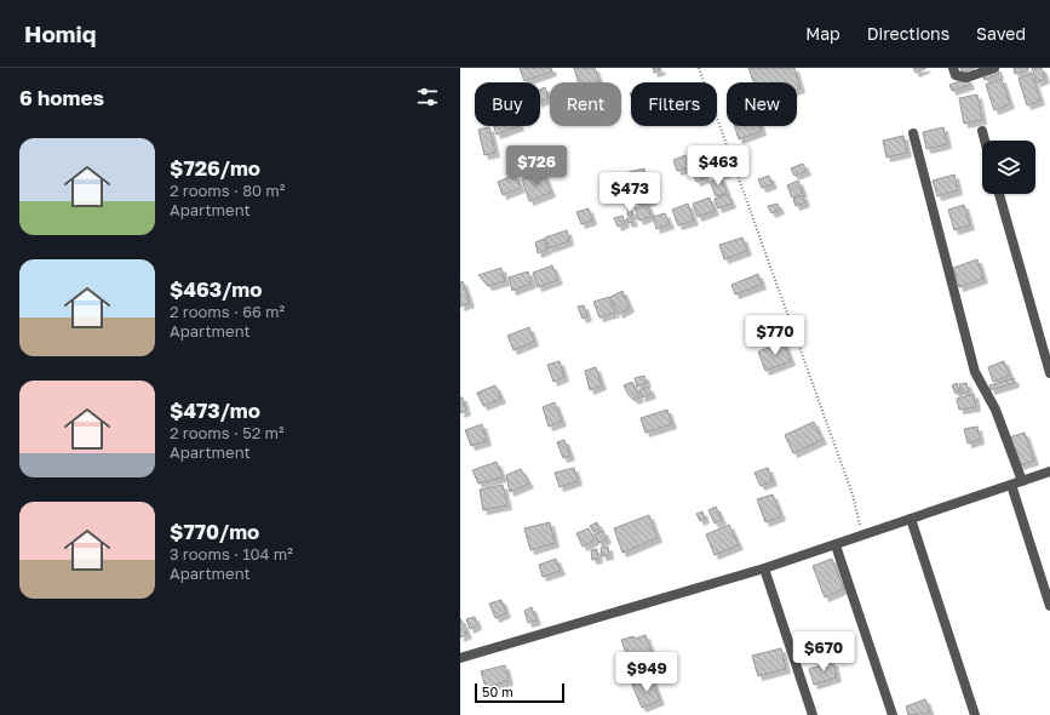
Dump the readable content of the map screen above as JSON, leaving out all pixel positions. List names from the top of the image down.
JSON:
{
  "scale_bar": "50 m",
  "page": {
    "header": "Homiq",
    "nav": ["Map", "Directions", "Saved"],
    "heading": "6 homes",
    "chip": [
      "Buy",
      "Rent",
      "Filters",
      "New"
    ],
    "list": [
      {
        "name": "$726/mo",
        "note": "2 rooms · 80 m² · Apartment"
      },
      {
        "name": "$463/mo",
        "note": "2 rooms · 66 m² · Apartment"
      },
      {
        "name": "$473/mo",
        "note": "2 rooms · 52 m² · Apartment"
      },
      {
        "name": "$770/mo",
        "note": "3 rooms · 104 m² · Apartment"
      }
    ],
    "price": [
      "$726",
      "$463",
      "$473",
      "$770",
      "$670",
      "$949"
    ],
    "scale": "50 m"
  }
}
